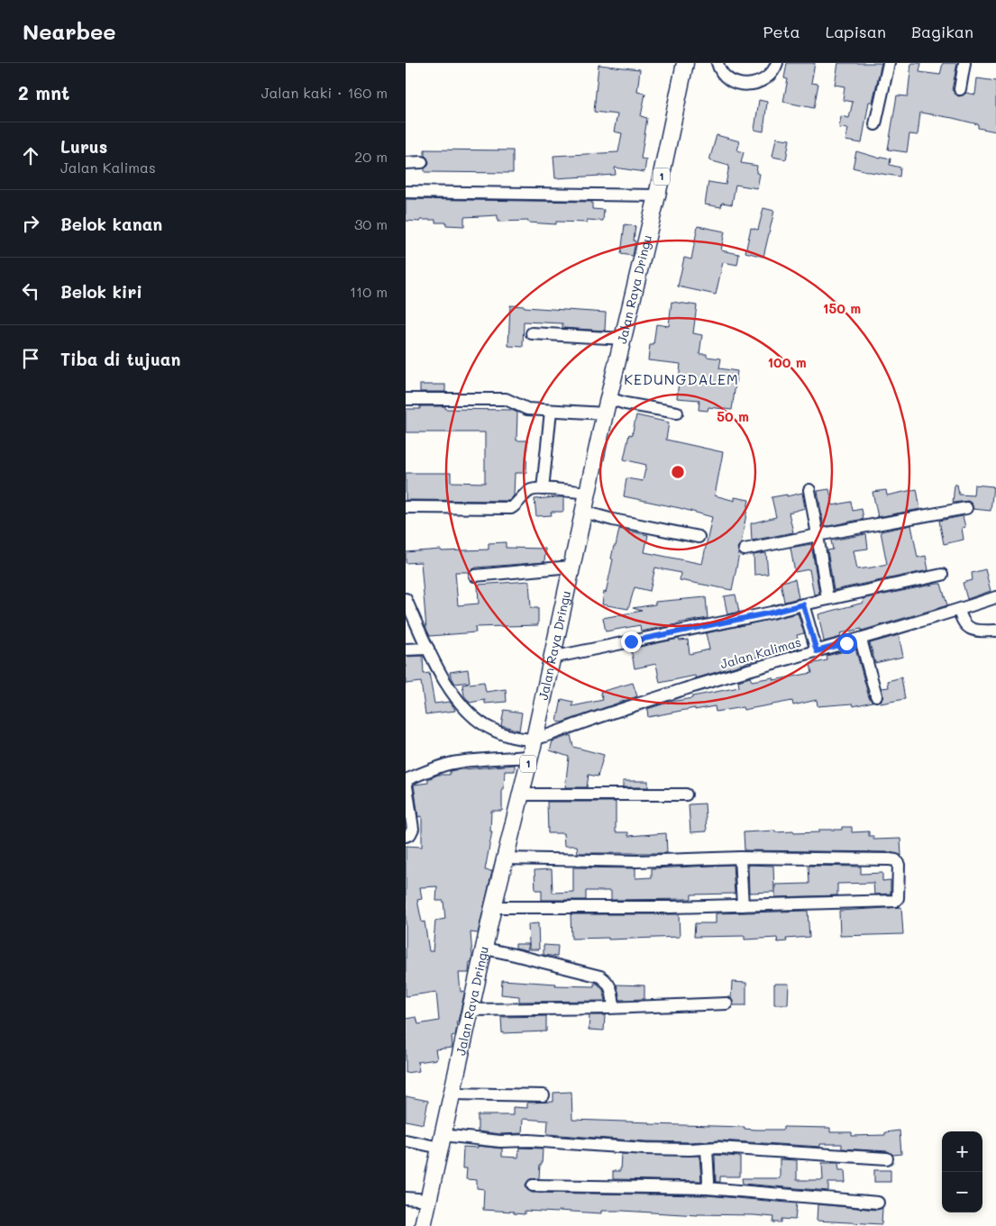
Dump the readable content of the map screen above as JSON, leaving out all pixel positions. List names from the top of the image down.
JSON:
{
  "streets": {
    "highway": ["1", "Jalan Raya Dringu"],
    "street": ["Jalan Kalimas"]
  },
  "crossings": [
    ["Jalan Raya Dringu", "Jalan Kalimas"]
  ],
  "districts": ["KEDUNGDALEM"],
  "page": {
    "header": "Nearbee",
    "nav": ["Peta", "Lapisan", "Bagikan"],
    "heading": ["2 mnt", "Jalan kaki · 160 m"],
    "list": [
      ["Lurus", "Jalan Kalimas", "20 m"],
      ["Belok kanan", "30 m"],
      ["Belok kiri", "110 m"],
      "Tiba di tujuan"
    ],
    "map_buttons": ["+", "−"]
  },
  "rings": ["150 m", "100 m", "50 m"]
}
